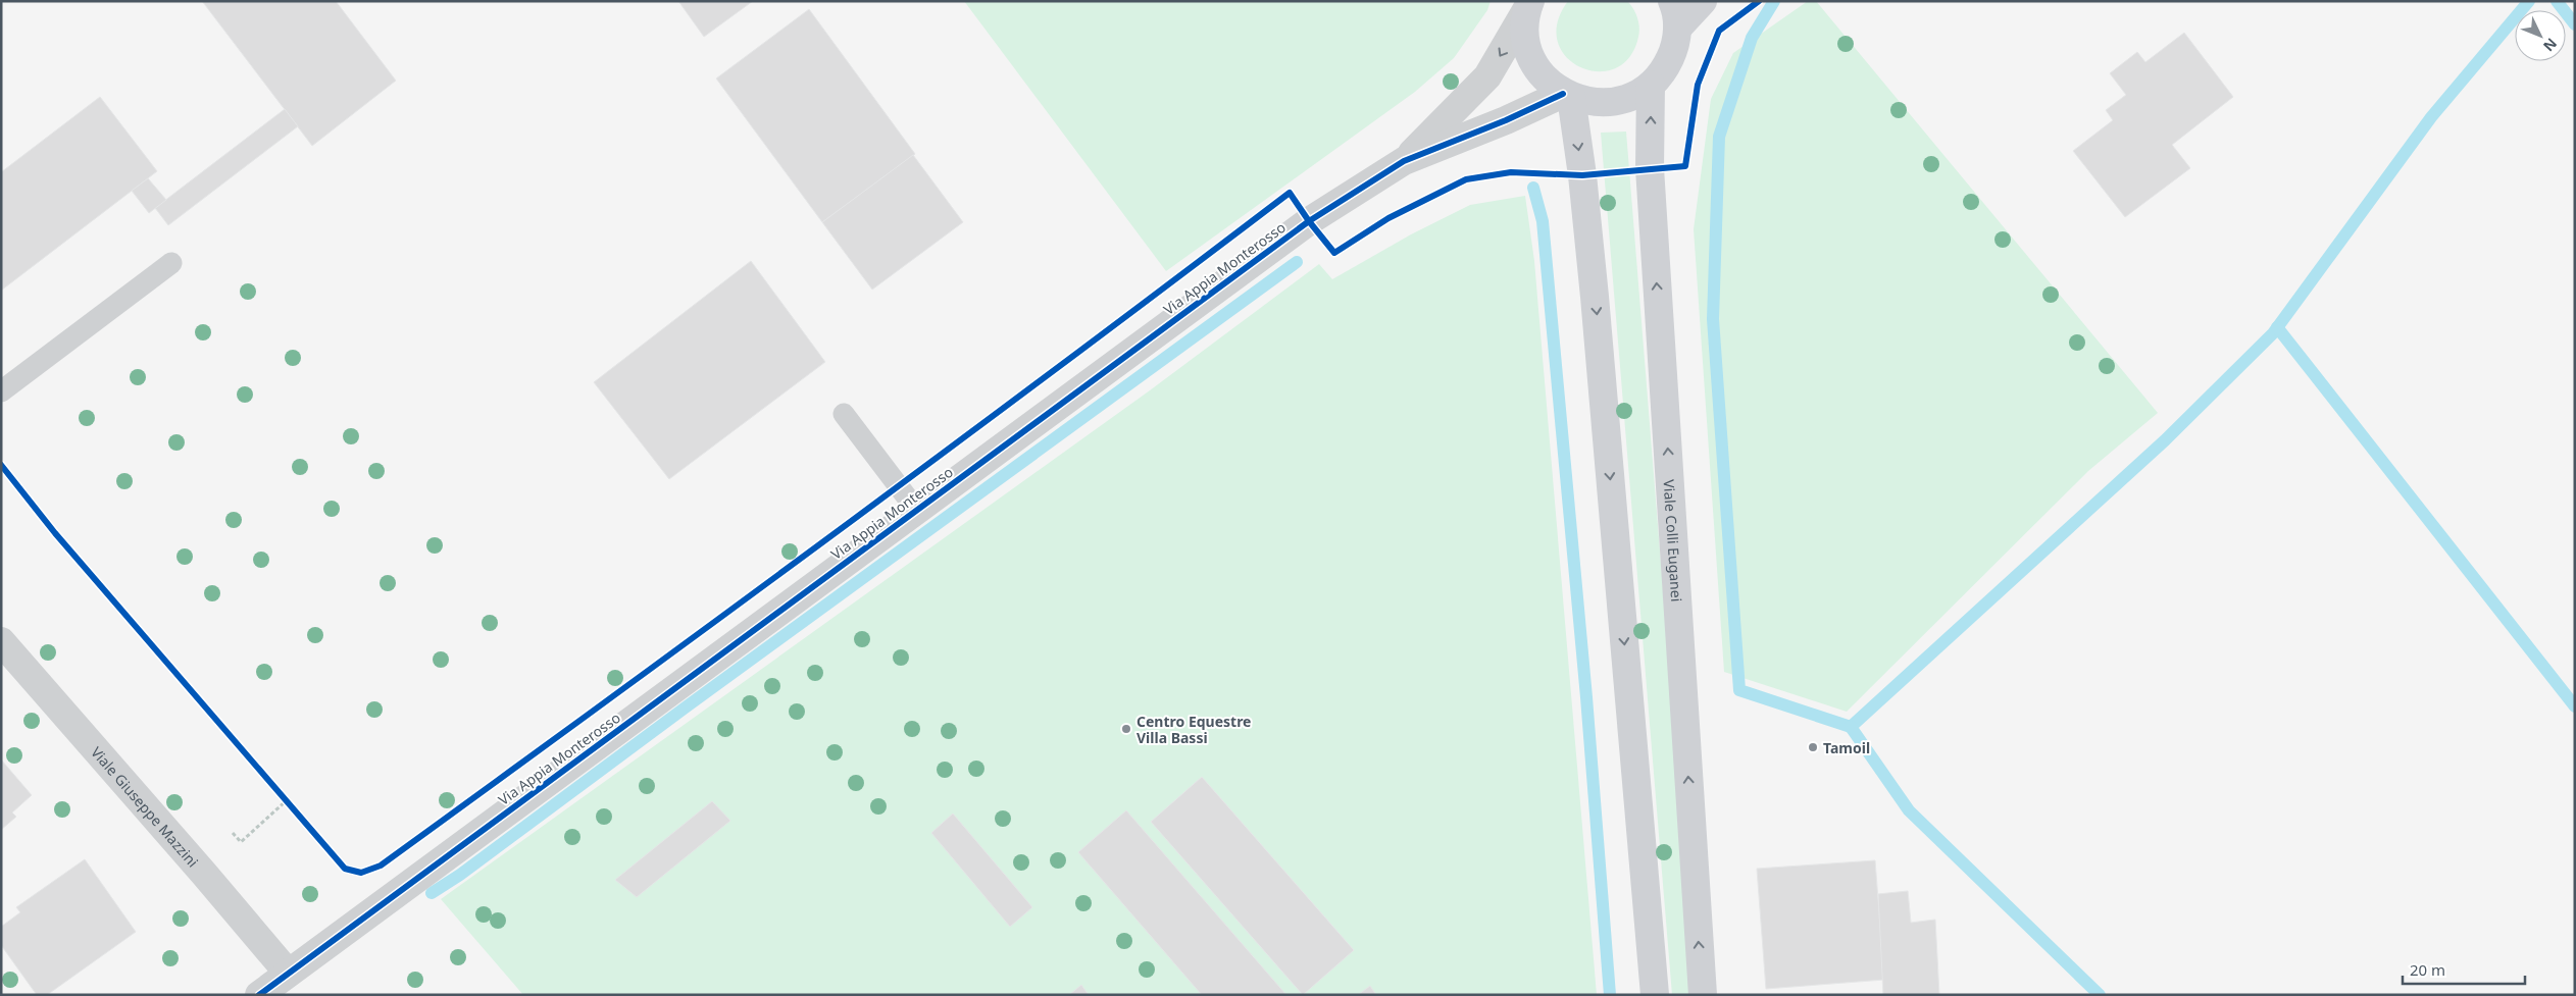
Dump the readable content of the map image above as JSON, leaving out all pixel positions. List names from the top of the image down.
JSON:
{
  "streets": {
    "main road": ["Viale Colli Euganei"],
    "street": ["Via Appia Monterosso", "Viale Giuseppe Mazzini"]
  },
  "crossings": [
    ["Via Appia Monterosso", "Viale Giuseppe Mazzini"]
  ],
  "places": ["Centro Equestre Villa Bassi", "Tamoil"],
  "scale_bar": "20 m",
  "north": "bottom right"
}
